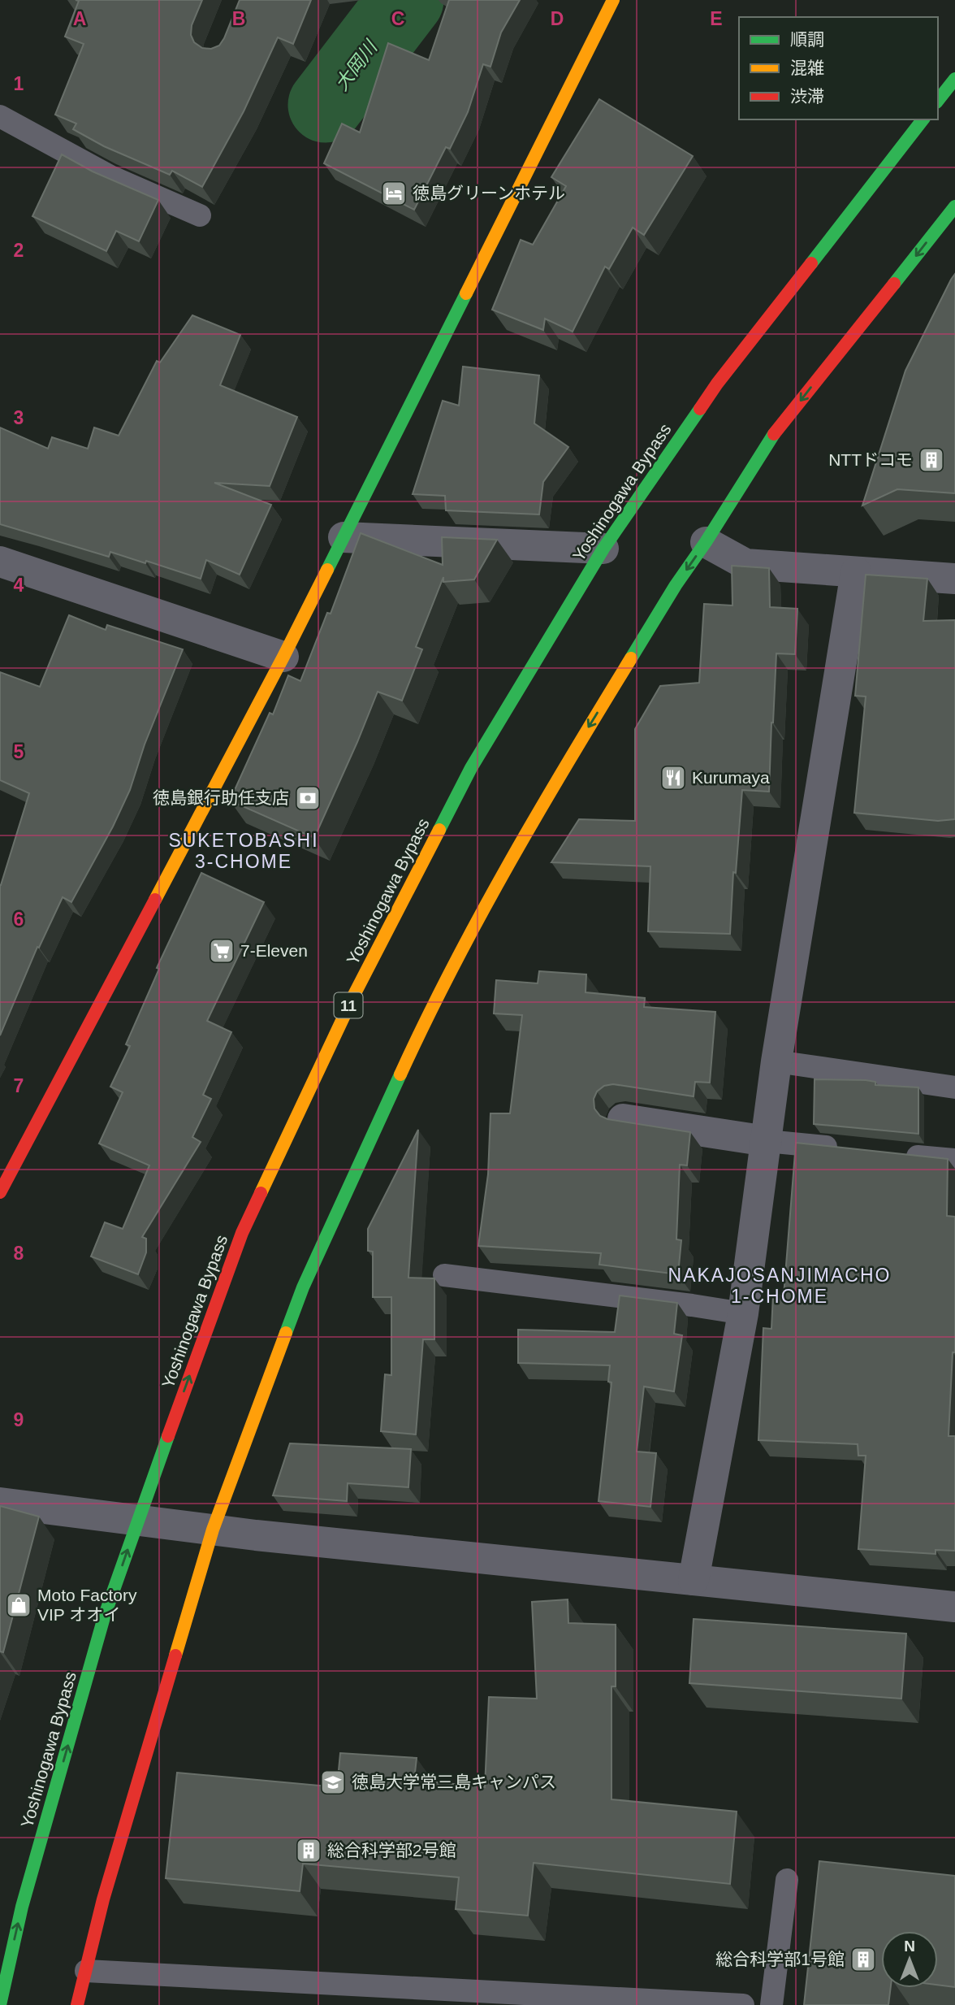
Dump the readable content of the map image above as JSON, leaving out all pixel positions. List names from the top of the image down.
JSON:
{
  "streets": {
    "main road": ["Yoshinogawa Bypass", "11"]
  },
  "districts": ["SUKETOBASHI 3-CHOME", "NAKAJOSANJIMACHO 1-CHOME"],
  "water": ["大岡川"],
  "places": {
    "hotel": ["徳島グリーンホテル"],
    "building": ["NTTドコモ", "総合科学部2号館", "総合科学部1号館"],
    "restaurant": ["Kurumaya"],
    "bank": ["徳島銀行助任支店"],
    "supermarket": ["7-Eleven"],
    "shop": ["Moto Factory VIP オオイ"],
    "school or university": ["徳島大学常三島キャンパス"]
  },
  "legend": ["順調", "混雑", "渋滞"],
  "north": "top",
  "grid": {
    "columns": [
      "A",
      "B",
      "C",
      "D",
      "E"
    ],
    "rows": [
      "1",
      "2",
      "3",
      "4",
      "5",
      "6",
      "7",
      "8",
      "9"
    ]
  }
}
